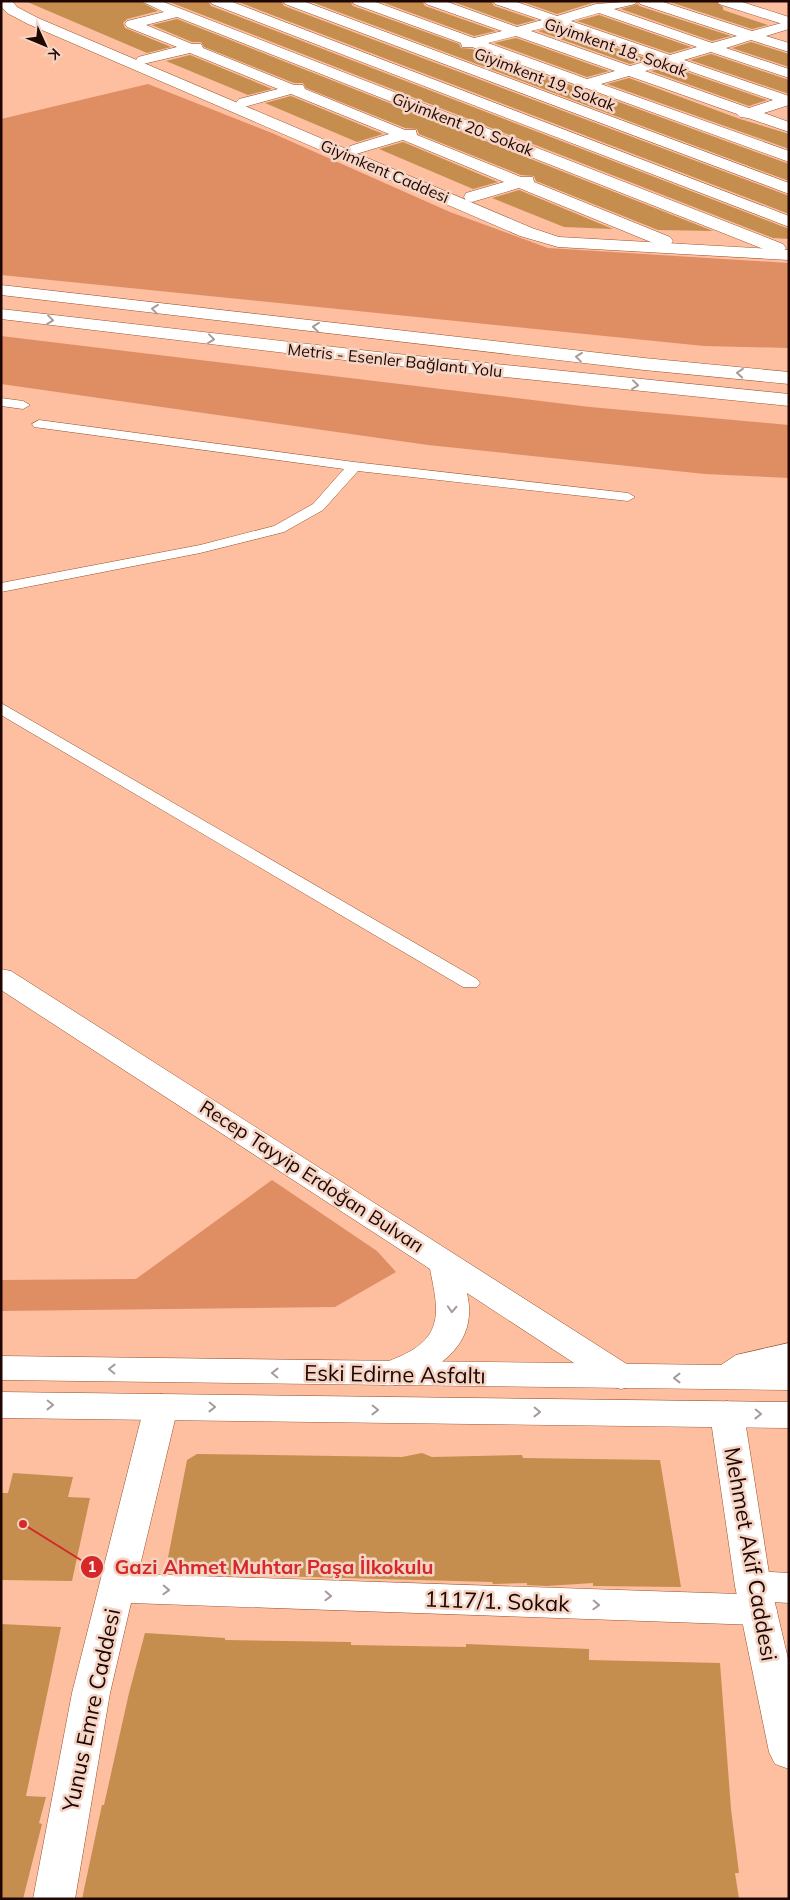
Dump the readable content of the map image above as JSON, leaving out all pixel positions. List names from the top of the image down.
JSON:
{
  "streets": {
    "main road": [
      "Giyimkent 18. Sokak",
      "Giyimkent 19. Sokak",
      "Giyimkent 20. Sokak",
      "Giyimkent Caddesi",
      "Metris - Esenler Bağlantı Yolu",
      "Recep Tayyip Erdoğan Bulvarı",
      "Eski Edirne Asfaltı",
      "Mehmet Akif Caddesi",
      "1117/1. Sokak",
      "Yunus Emre Caddesi"
    ]
  },
  "crossings": [
    ["Giyimkent 20. Sokak", "Giyimkent Caddesi"],
    ["Recep Tayyip Erdoğan Bulvarı", "Eski Edirne Asfaltı"],
    ["Eski Edirne Asfaltı", "Mehmet Akif Caddesi"],
    ["Eski Edirne Asfaltı", "Yunus Emre Caddesi"],
    ["Mehmet Akif Caddesi", "1117/1. Sokak"],
    ["1117/1. Sokak", "Yunus Emre Caddesi"]
  ],
  "one_way": ["1117/1. Sokak"],
  "places": ["Gazi Ahmet Muhtar Paşa İlkokulu"],
  "north": "bottom right"
}
